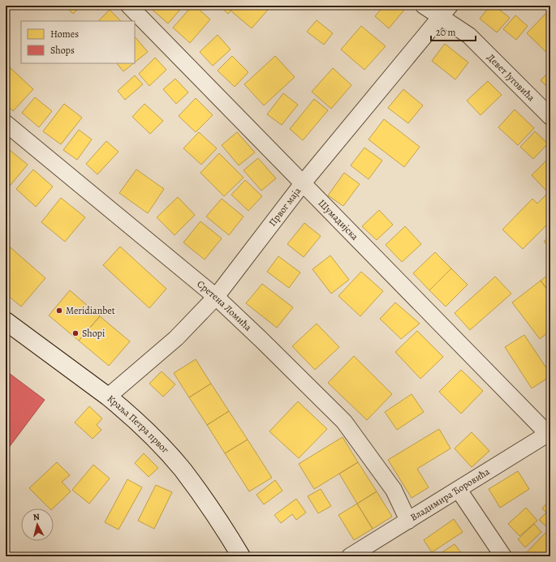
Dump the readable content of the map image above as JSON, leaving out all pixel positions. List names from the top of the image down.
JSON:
{
  "streets": {
    "main road": ["Краља Петра првог"],
    "street": [
      "Девет Југовића",
      "Првог маја",
      "Шумадијска",
      "Сретена Ломића",
      "Владимира Ћоровића"
    ]
  },
  "crossings": [
    ["Девет Југовића", "Првог маја"],
    ["Првог маја", "Шумадијска"],
    ["Првог маја", "Сретена Ломића"],
    ["Првог маја", "Краља Петра првог"],
    ["Шумадијска", "Владимира Ћоровића"],
    ["Сретена Ломића", "Владимира Ћоровића"]
  ],
  "places": ["Meridianbet", "Shopi"],
  "legend": ["Homes", "Shops"],
  "scale_bar": "20 m",
  "north": "top"
}
